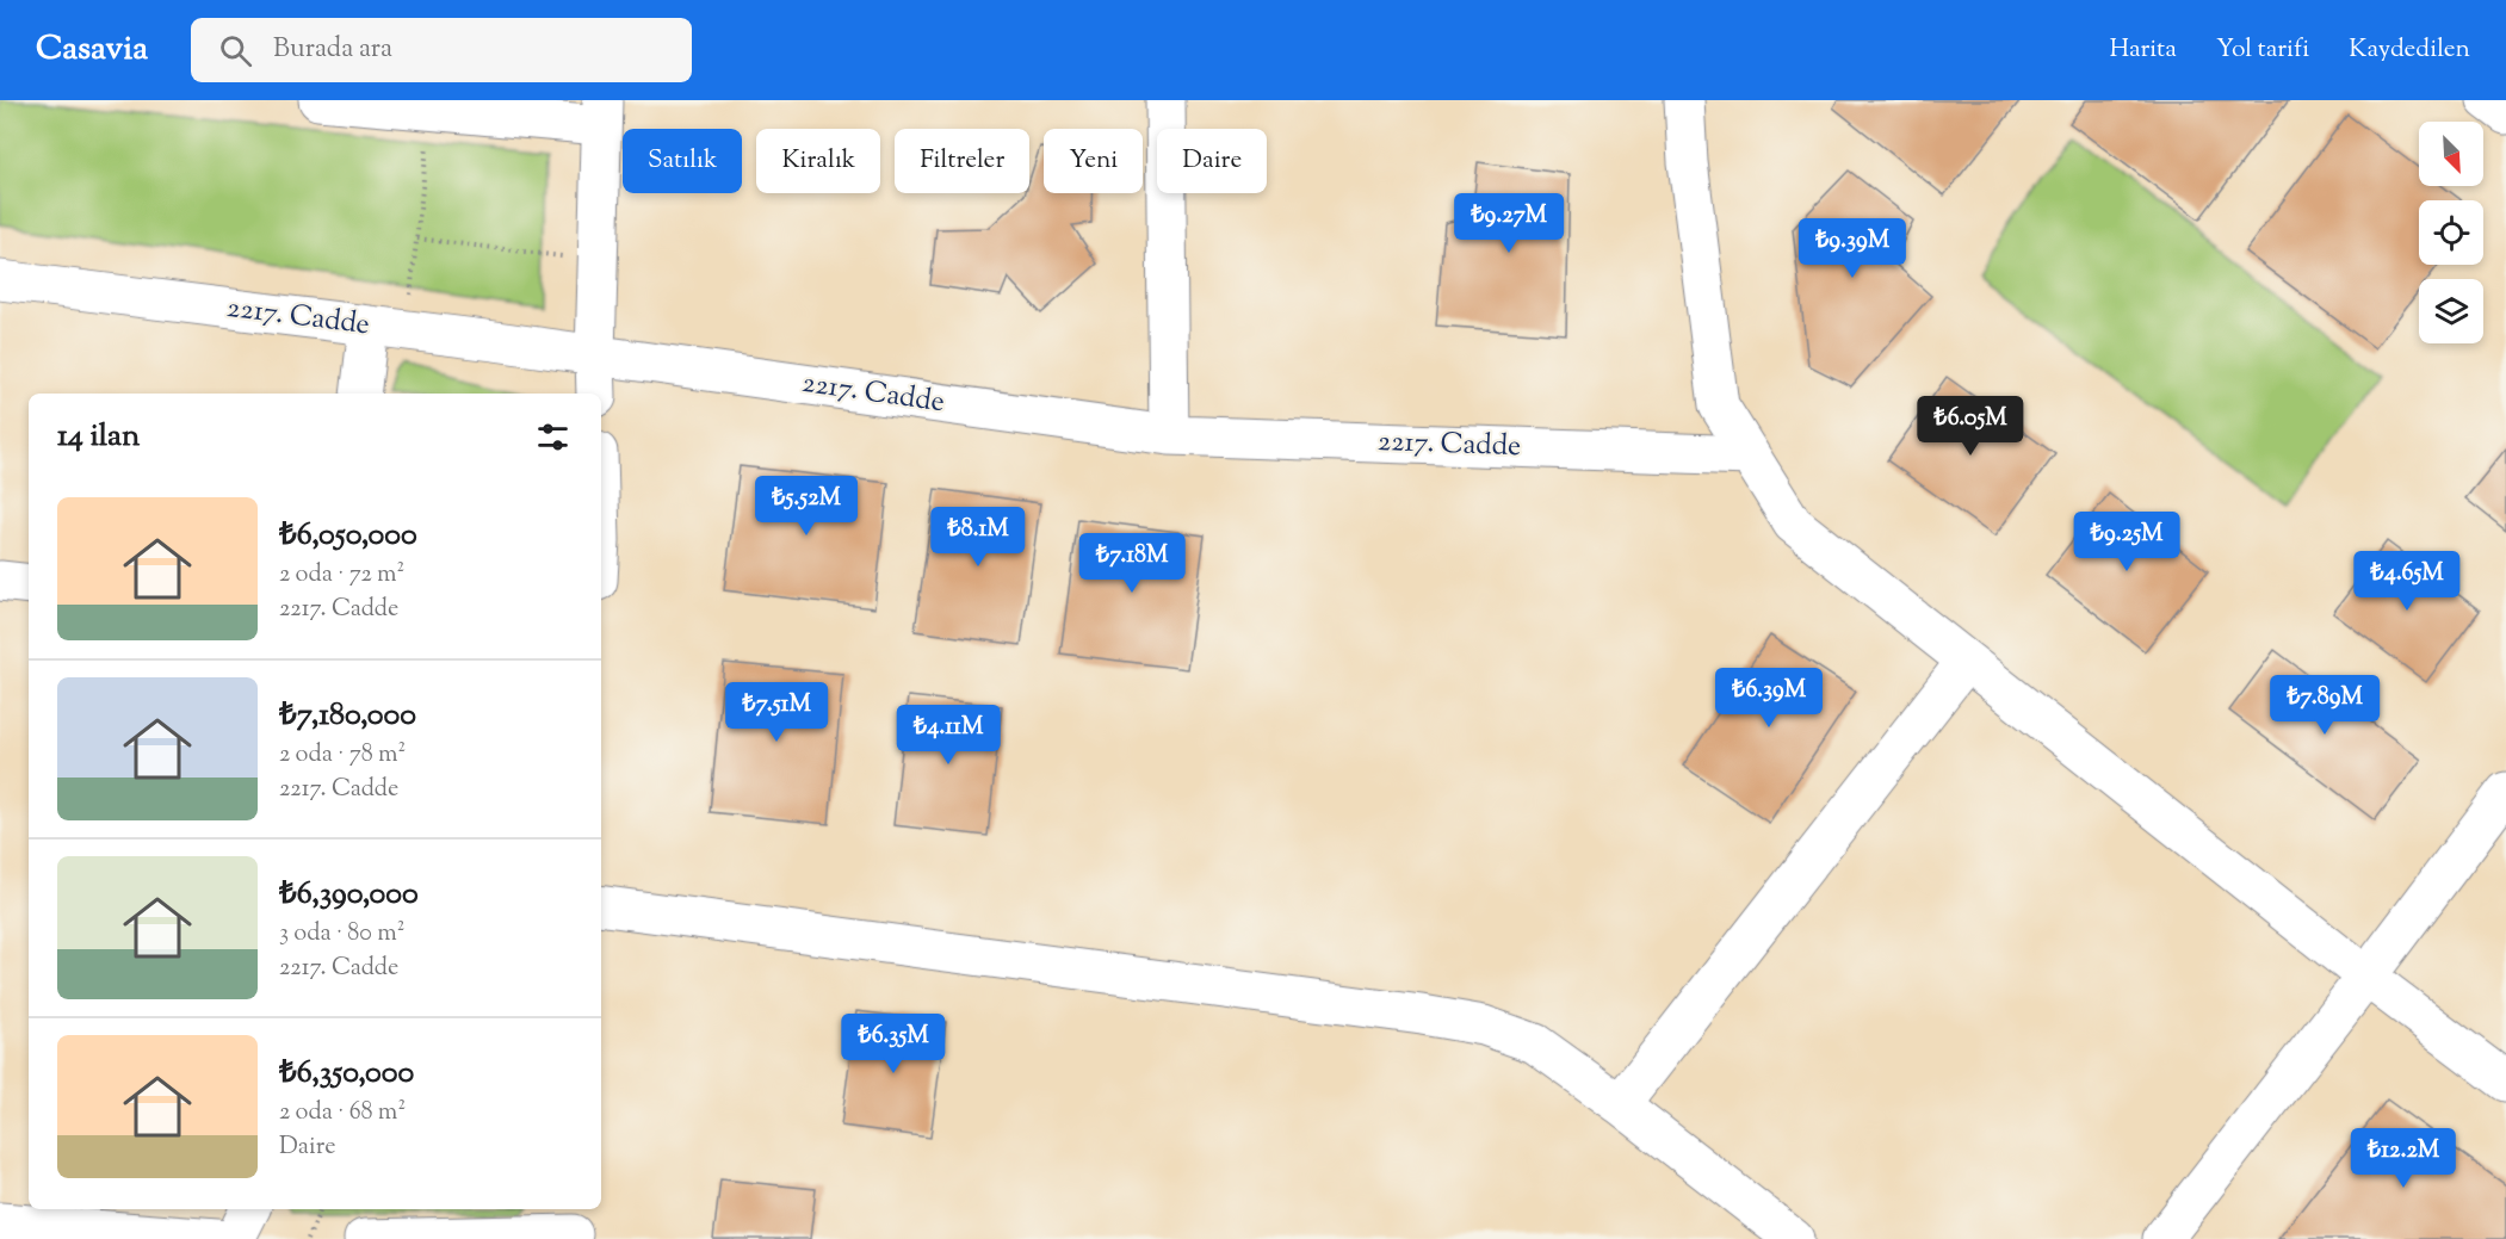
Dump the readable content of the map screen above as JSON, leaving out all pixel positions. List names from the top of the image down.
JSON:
{
  "streets": {
    "street": ["2217. Cadde"]
  },
  "north": "bottom right",
  "page": {
    "header": "Casavia",
    "search": "Burada ara",
    "nav": ["Harita", "Yol tarifi", "Kaydedilen"],
    "chip": [
      "Satılık",
      "Kiralık",
      "Filtreler",
      "Yeni",
      "Daire"
    ],
    "price": [
      "₺9.27M",
      "₺9.39M",
      "₺6.05M",
      "₺5.52M",
      "₺8.1M",
      "₺9.25M",
      "₺7.18M",
      "₺4.65M",
      "₺6.39M",
      "₺7.89M",
      "₺7.51M",
      "₺4.11M",
      "₺6.35M",
      "₺12.2M"
    ],
    "heading": "14 ilan",
    "list": [
      {
        "name": "₺6,050,000",
        "note": "2 oda · 72 m² · 2217. Cadde"
      },
      {
        "name": "₺7,180,000",
        "note": "2 oda · 78 m² · 2217. Cadde"
      },
      {
        "name": "₺6,390,000",
        "note": "3 oda · 80 m² · 2217. Cadde"
      },
      {
        "name": "₺6,350,000",
        "note": "2 oda · 68 m² · Daire"
      }
    ]
  }
}
